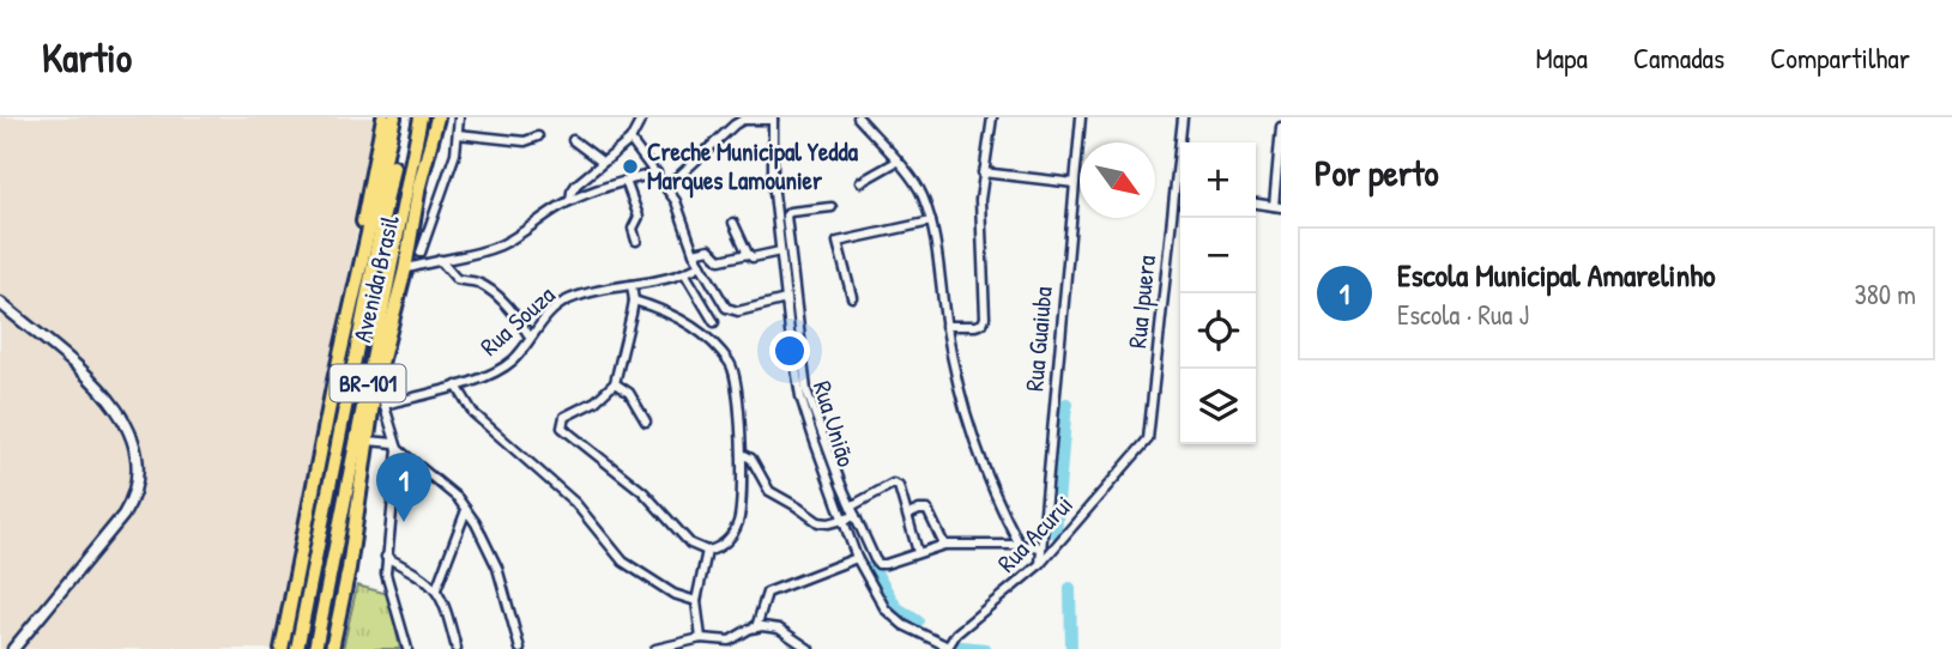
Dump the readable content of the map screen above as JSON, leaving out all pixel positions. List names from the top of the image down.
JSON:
{
  "streets": {
    "highway": ["Avenida Brasil", "BR-101"],
    "street": [
      "Rua Ipuera",
      "Rua Souza",
      "Rua Guaiuba",
      "Rua União",
      "Rua Acurui"
    ]
  },
  "crossings": [
    ["Rua Ipuera", "Rua Acurui"],
    ["Rua Guaiuba", "Rua Acurui"],
    ["Rua União", "Rua Acurui"]
  ],
  "places": ["Creche Municipal Yedda Marques Lamounier"],
  "north": "bottom right",
  "page": {
    "header": "Kartio",
    "nav": ["Mapa", "Camadas", "Compartilhar"],
    "heading": "Por perto",
    "map_buttons": ["+", "−"],
    "list": [
      {
        "mark": "1",
        "name": "Escola Municipal Amarelinho",
        "note": "Escola · Rua J",
        "value": "380 m"
      }
    ],
    "pins": "1"
  }
}
